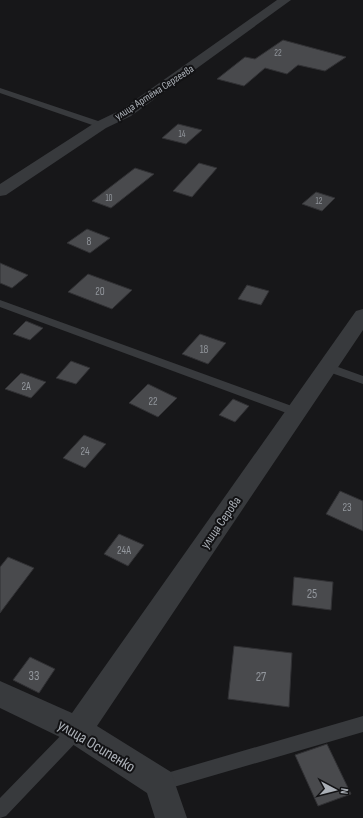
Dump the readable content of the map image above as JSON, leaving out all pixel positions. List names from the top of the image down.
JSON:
{
  "streets": {
    "street": ["улица Артёма Сергеева", "улица Серова", "улица Осипенко"]
  },
  "crossings": [
    ["улица Серова", "улица Осипенко"]
  ],
  "house_numbers": [
    "22",
    "14",
    "10",
    "12",
    "8",
    "20",
    "18",
    "2А",
    "22",
    "24",
    "23",
    "24А",
    "25",
    "33",
    "27"
  ],
  "north": "right"
}
